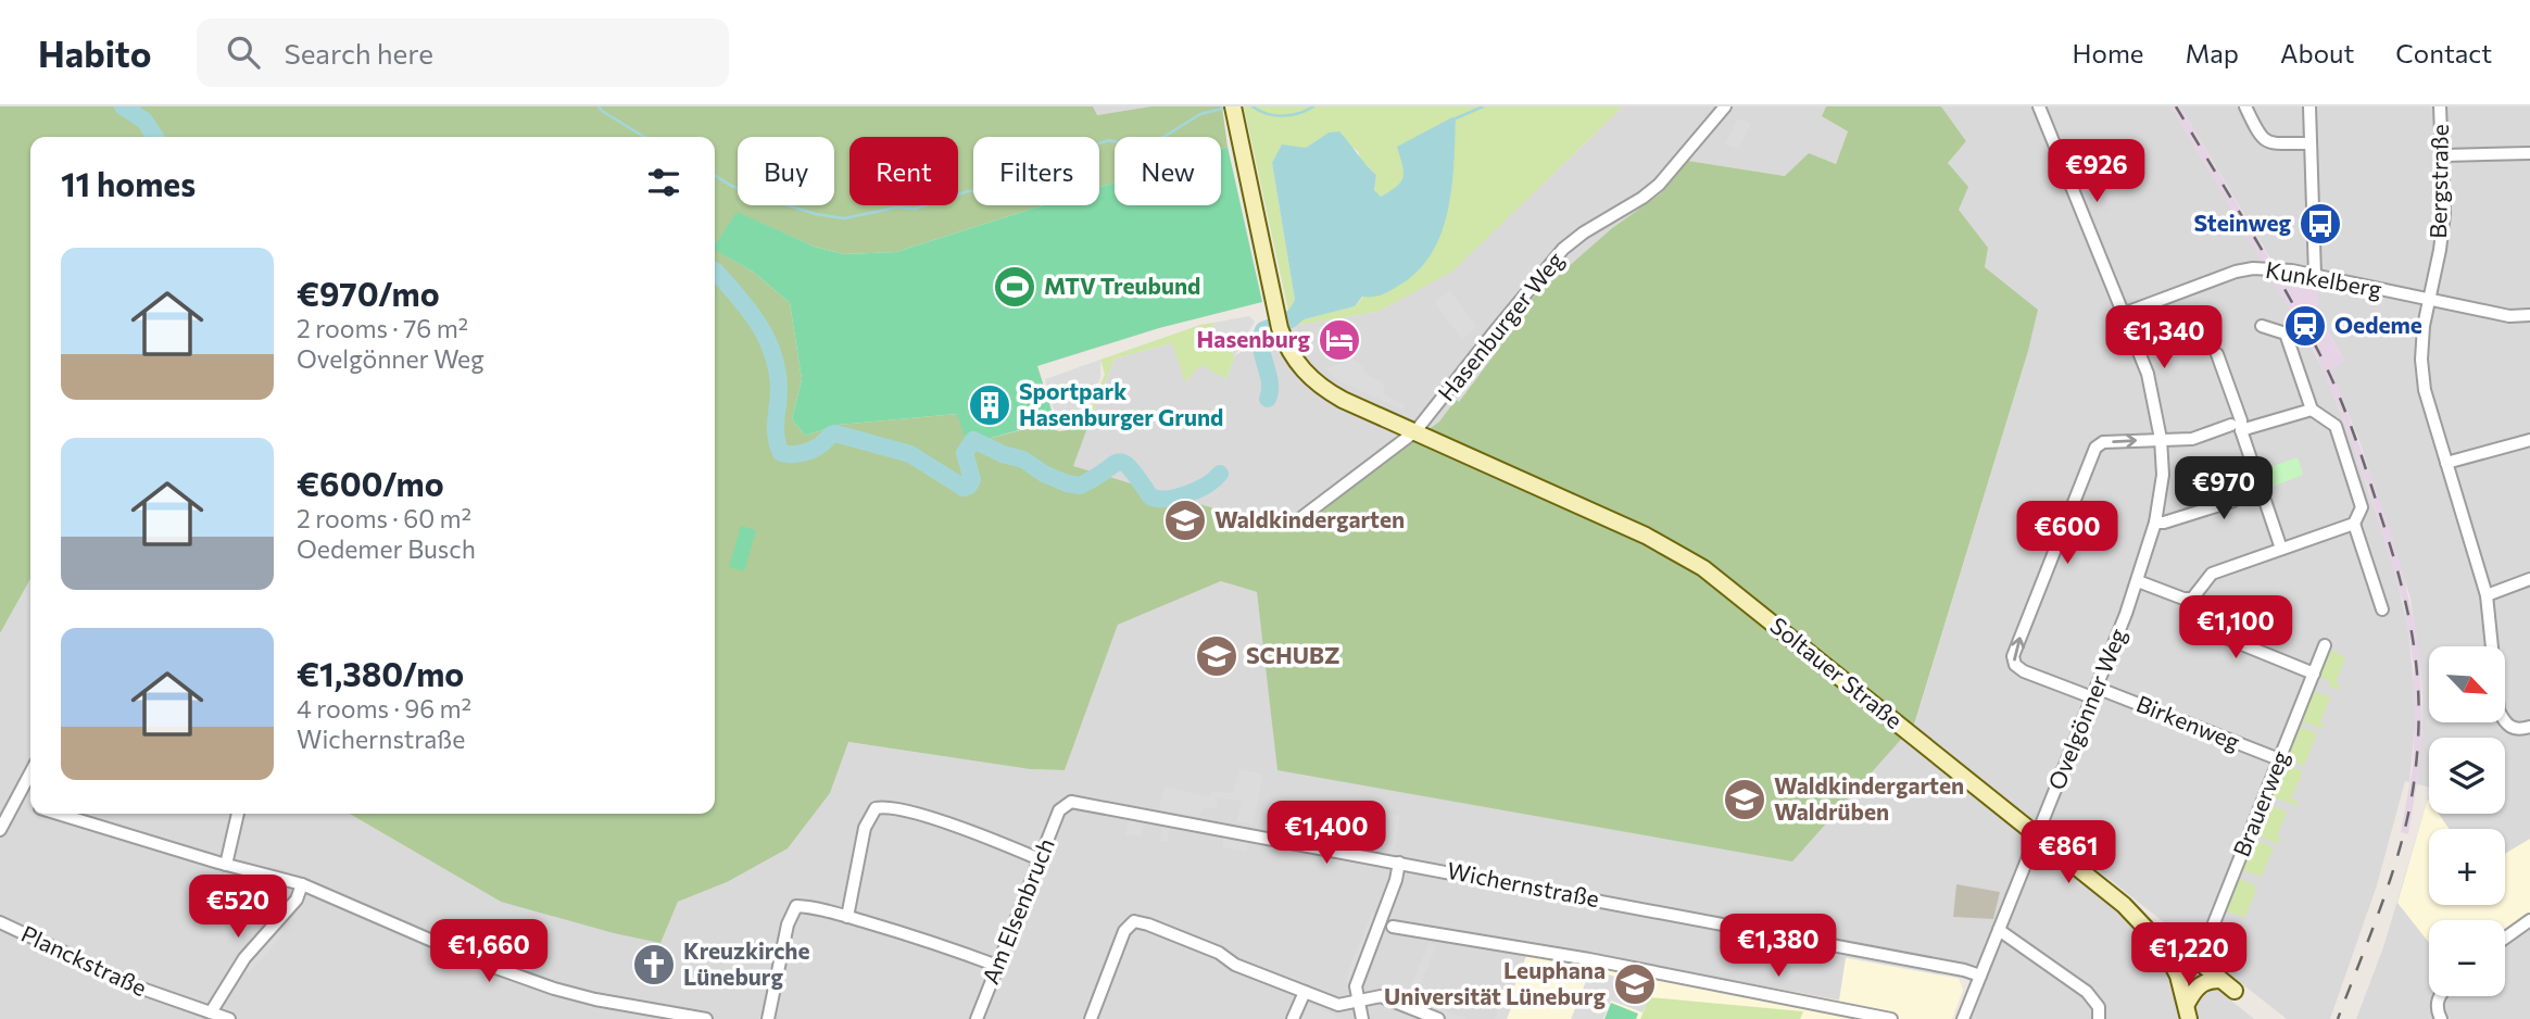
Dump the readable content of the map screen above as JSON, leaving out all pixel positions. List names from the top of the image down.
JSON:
{
  "streets": {
    "street": [
      "Bergstraße",
      "Kunkelberg",
      "Hasenburger Weg",
      "Soltauer Straße",
      "Ovelgönner Weg",
      "Birkenweg",
      "Brauerweg",
      "Wichernstraße",
      "Am Elsenbruch",
      "Planckstraße"
    ]
  },
  "crossings": [
    ["Bergstraße", "Kunkelberg"],
    ["Kunkelberg", "Ovelgönner Weg"],
    ["Hasenburger Weg", "Soltauer Straße"],
    ["Soltauer Straße", "Ovelgönner Weg"],
    ["Soltauer Straße", "Brauerweg"],
    ["Ovelgönner Weg", "Birkenweg"],
    ["Ovelgönner Weg", "Wichernstraße"],
    ["Birkenweg", "Brauerweg"],
    ["Wichernstraße", "Am Elsenbruch"]
  ],
  "places": {
    "bus stop": ["Steinweg"],
    "sports": ["MTV Treubund"],
    "station": ["Oedeme"],
    "hotel": ["Hasenburg"],
    "building": ["Sportpark Hasenburger Grund"],
    "school or university": [
      "Waldkindergarten",
      "SCHUBZ",
      "Waldkindergarten Waldrüben",
      "Leuphana Universität Lüneburg"
    ],
    "church": ["Kreuzkirche Lüneburg"]
  },
  "north": "bottom right",
  "page": {
    "header": "Habito",
    "search": "Search here",
    "nav": [
      "Home",
      "Map",
      "About",
      "Contact"
    ],
    "chip": [
      "Buy",
      "Rent",
      "Filters",
      "New"
    ],
    "heading": "11 homes",
    "price": [
      "€926",
      "€1,340",
      "€970",
      "€600",
      "€1,100",
      "€1,400",
      "€861",
      "€520",
      "€1,380",
      "€1,660",
      "€1,220"
    ],
    "list": [
      {
        "name": "€970/mo",
        "note": "2 rooms · 76 m² · Ovelgönner Weg"
      },
      {
        "name": "€600/mo",
        "note": "2 rooms · 60 m² · Oedemer Busch"
      },
      {
        "name": "€1,380/mo",
        "note": "4 rooms · 96 m² · Wichernstraße"
      }
    ],
    "map_buttons": ["+", "−"]
  }
}
